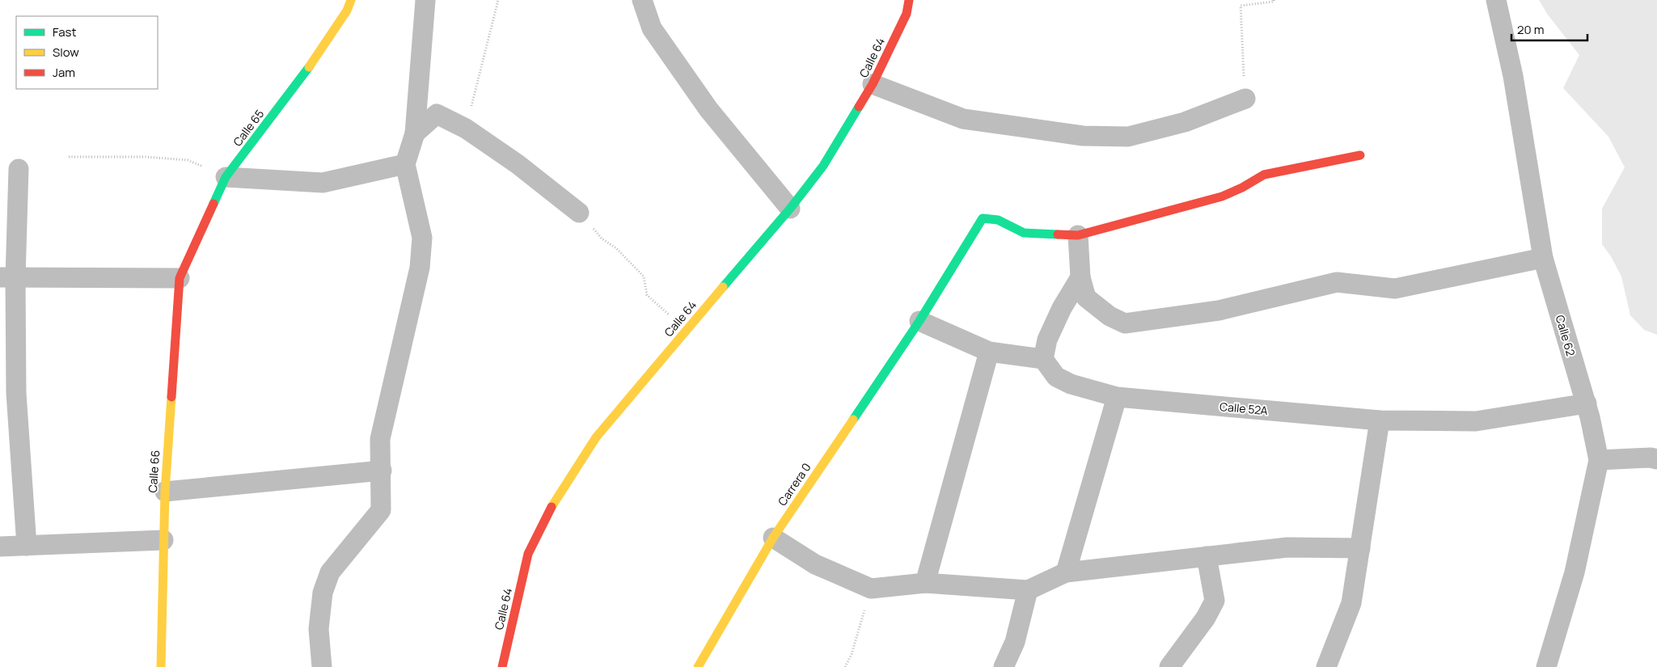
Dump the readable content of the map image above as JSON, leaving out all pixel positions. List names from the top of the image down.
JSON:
{
  "streets": {
    "street": [
      "Calle 64",
      "Calle 65",
      "Calle 62",
      "Calle 52A",
      "Calle 66",
      "Carrera 0"
    ]
  },
  "crossings": [
    ["Calle 65", "Calle 66"],
    ["Calle 62", "Calle 52A"]
  ],
  "legend": ["Fast", "Slow", "Jam"],
  "scale_bar": "20 m"
}
